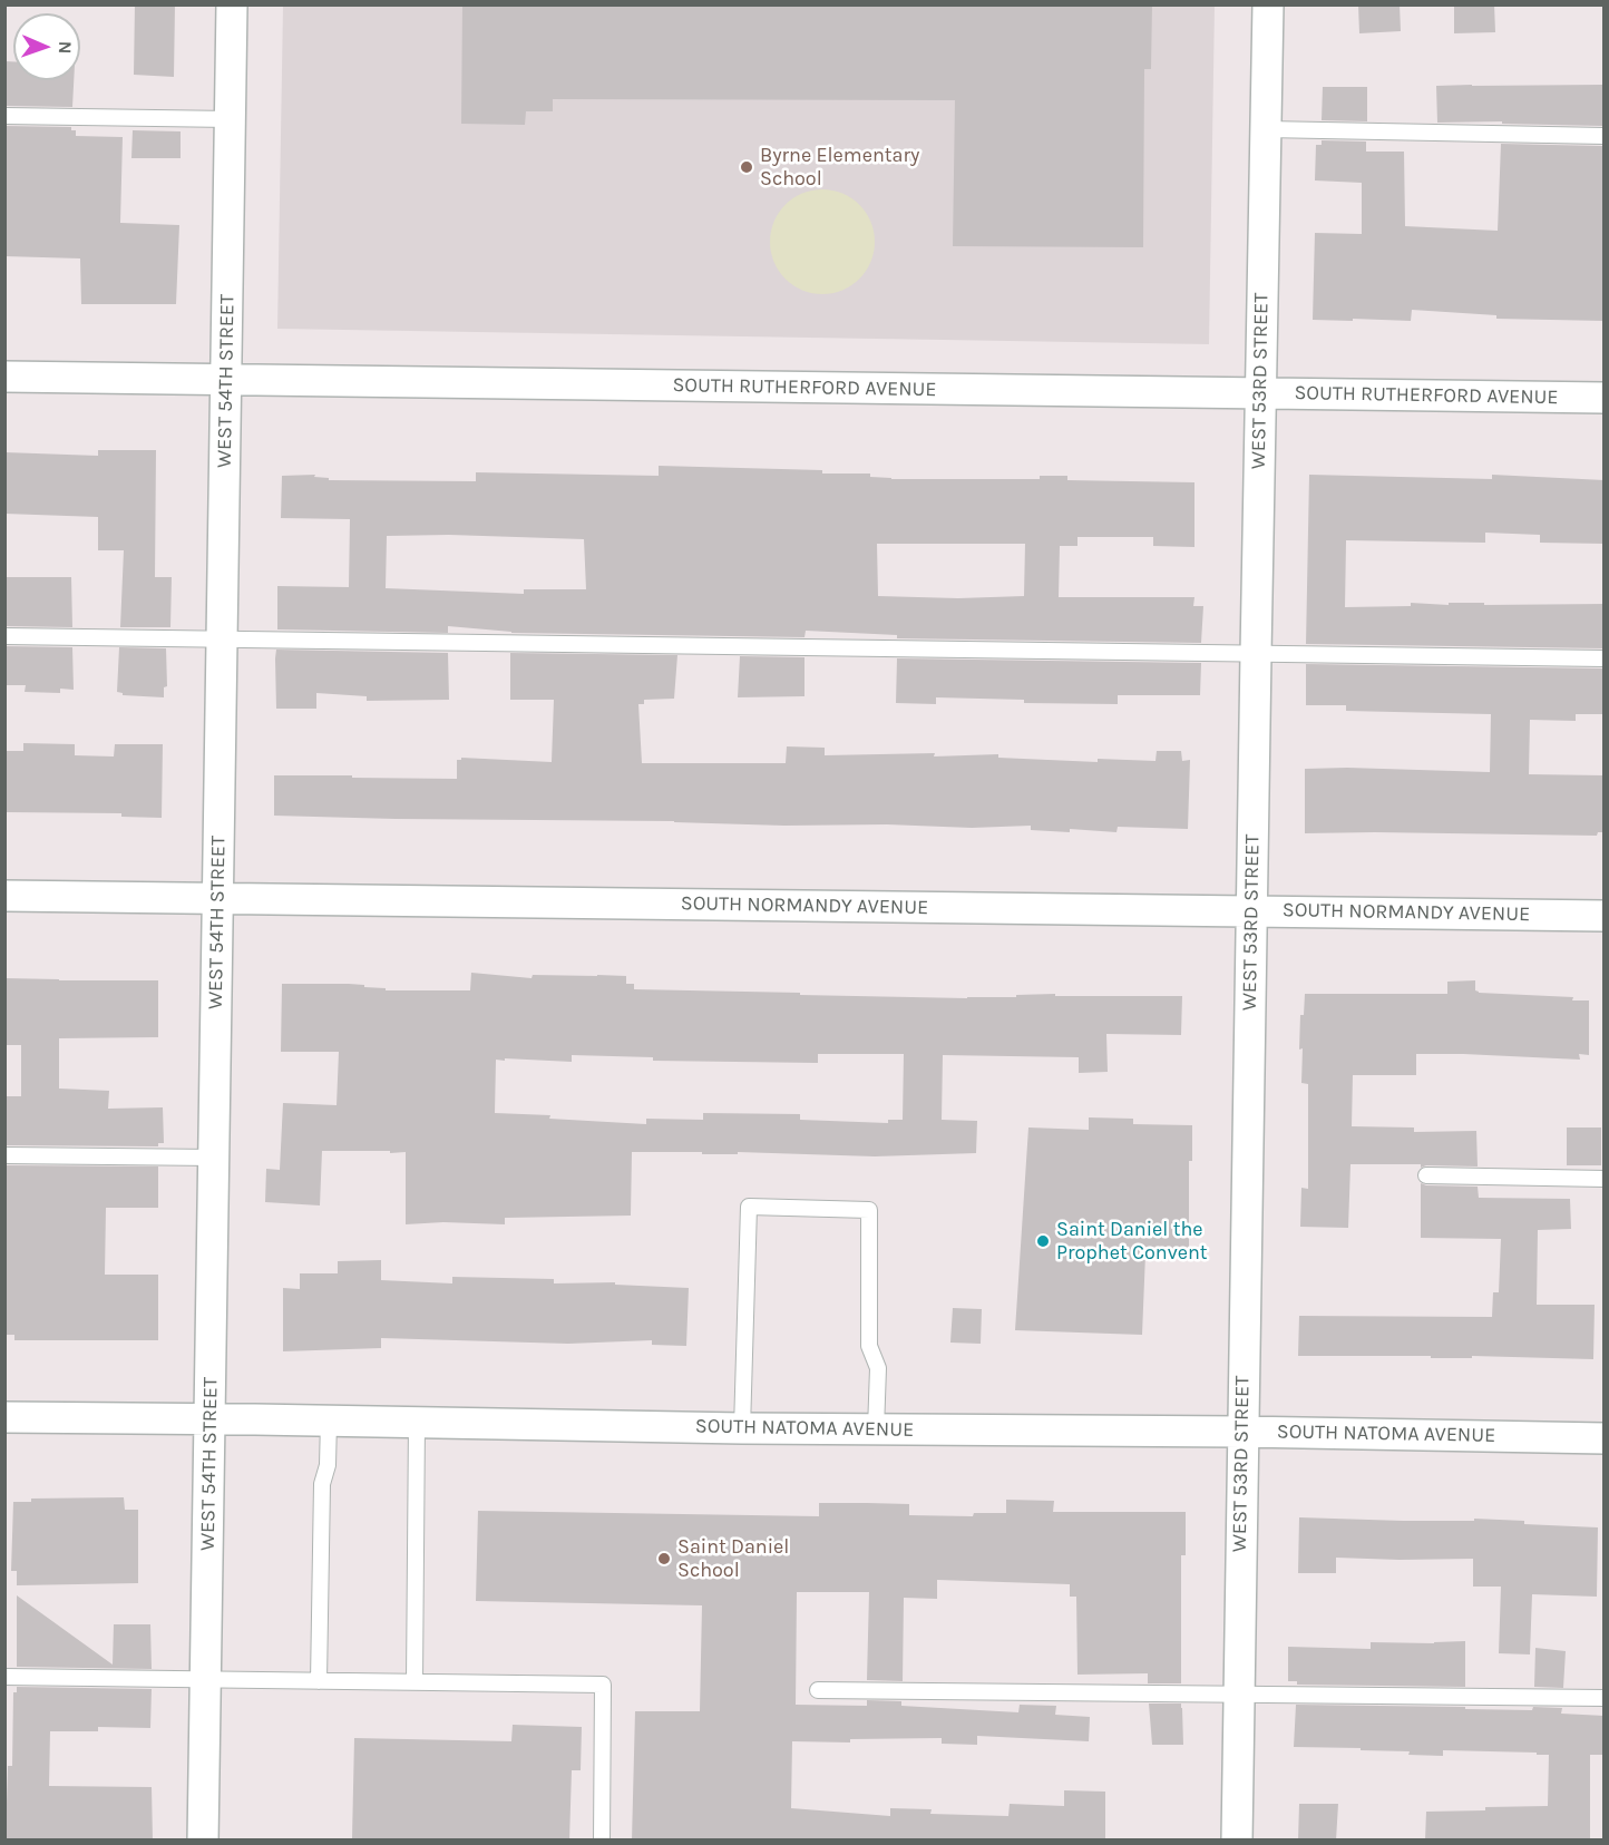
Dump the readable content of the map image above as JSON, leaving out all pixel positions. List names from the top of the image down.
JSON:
{
  "streets": {
    "street": [
      "WEST 54TH STREET",
      "WEST 53RD STREET",
      "SOUTH RUTHERFORD AVENUE",
      "SOUTH NORMANDY AVENUE",
      "SOUTH NATOMA AVENUE"
    ]
  },
  "crossings": [
    ["WEST 54TH STREET", "SOUTH RUTHERFORD AVENUE"],
    ["WEST 54TH STREET", "SOUTH NORMANDY AVENUE"],
    ["WEST 54TH STREET", "SOUTH NATOMA AVENUE"],
    ["WEST 53RD STREET", "SOUTH RUTHERFORD AVENUE"],
    ["WEST 53RD STREET", "SOUTH NORMANDY AVENUE"],
    ["WEST 53RD STREET", "SOUTH NATOMA AVENUE"]
  ],
  "places": ["Byrne Elementary School", "Saint Daniel the Prophet Convent", "Saint Daniel School"],
  "north": "right"
}
